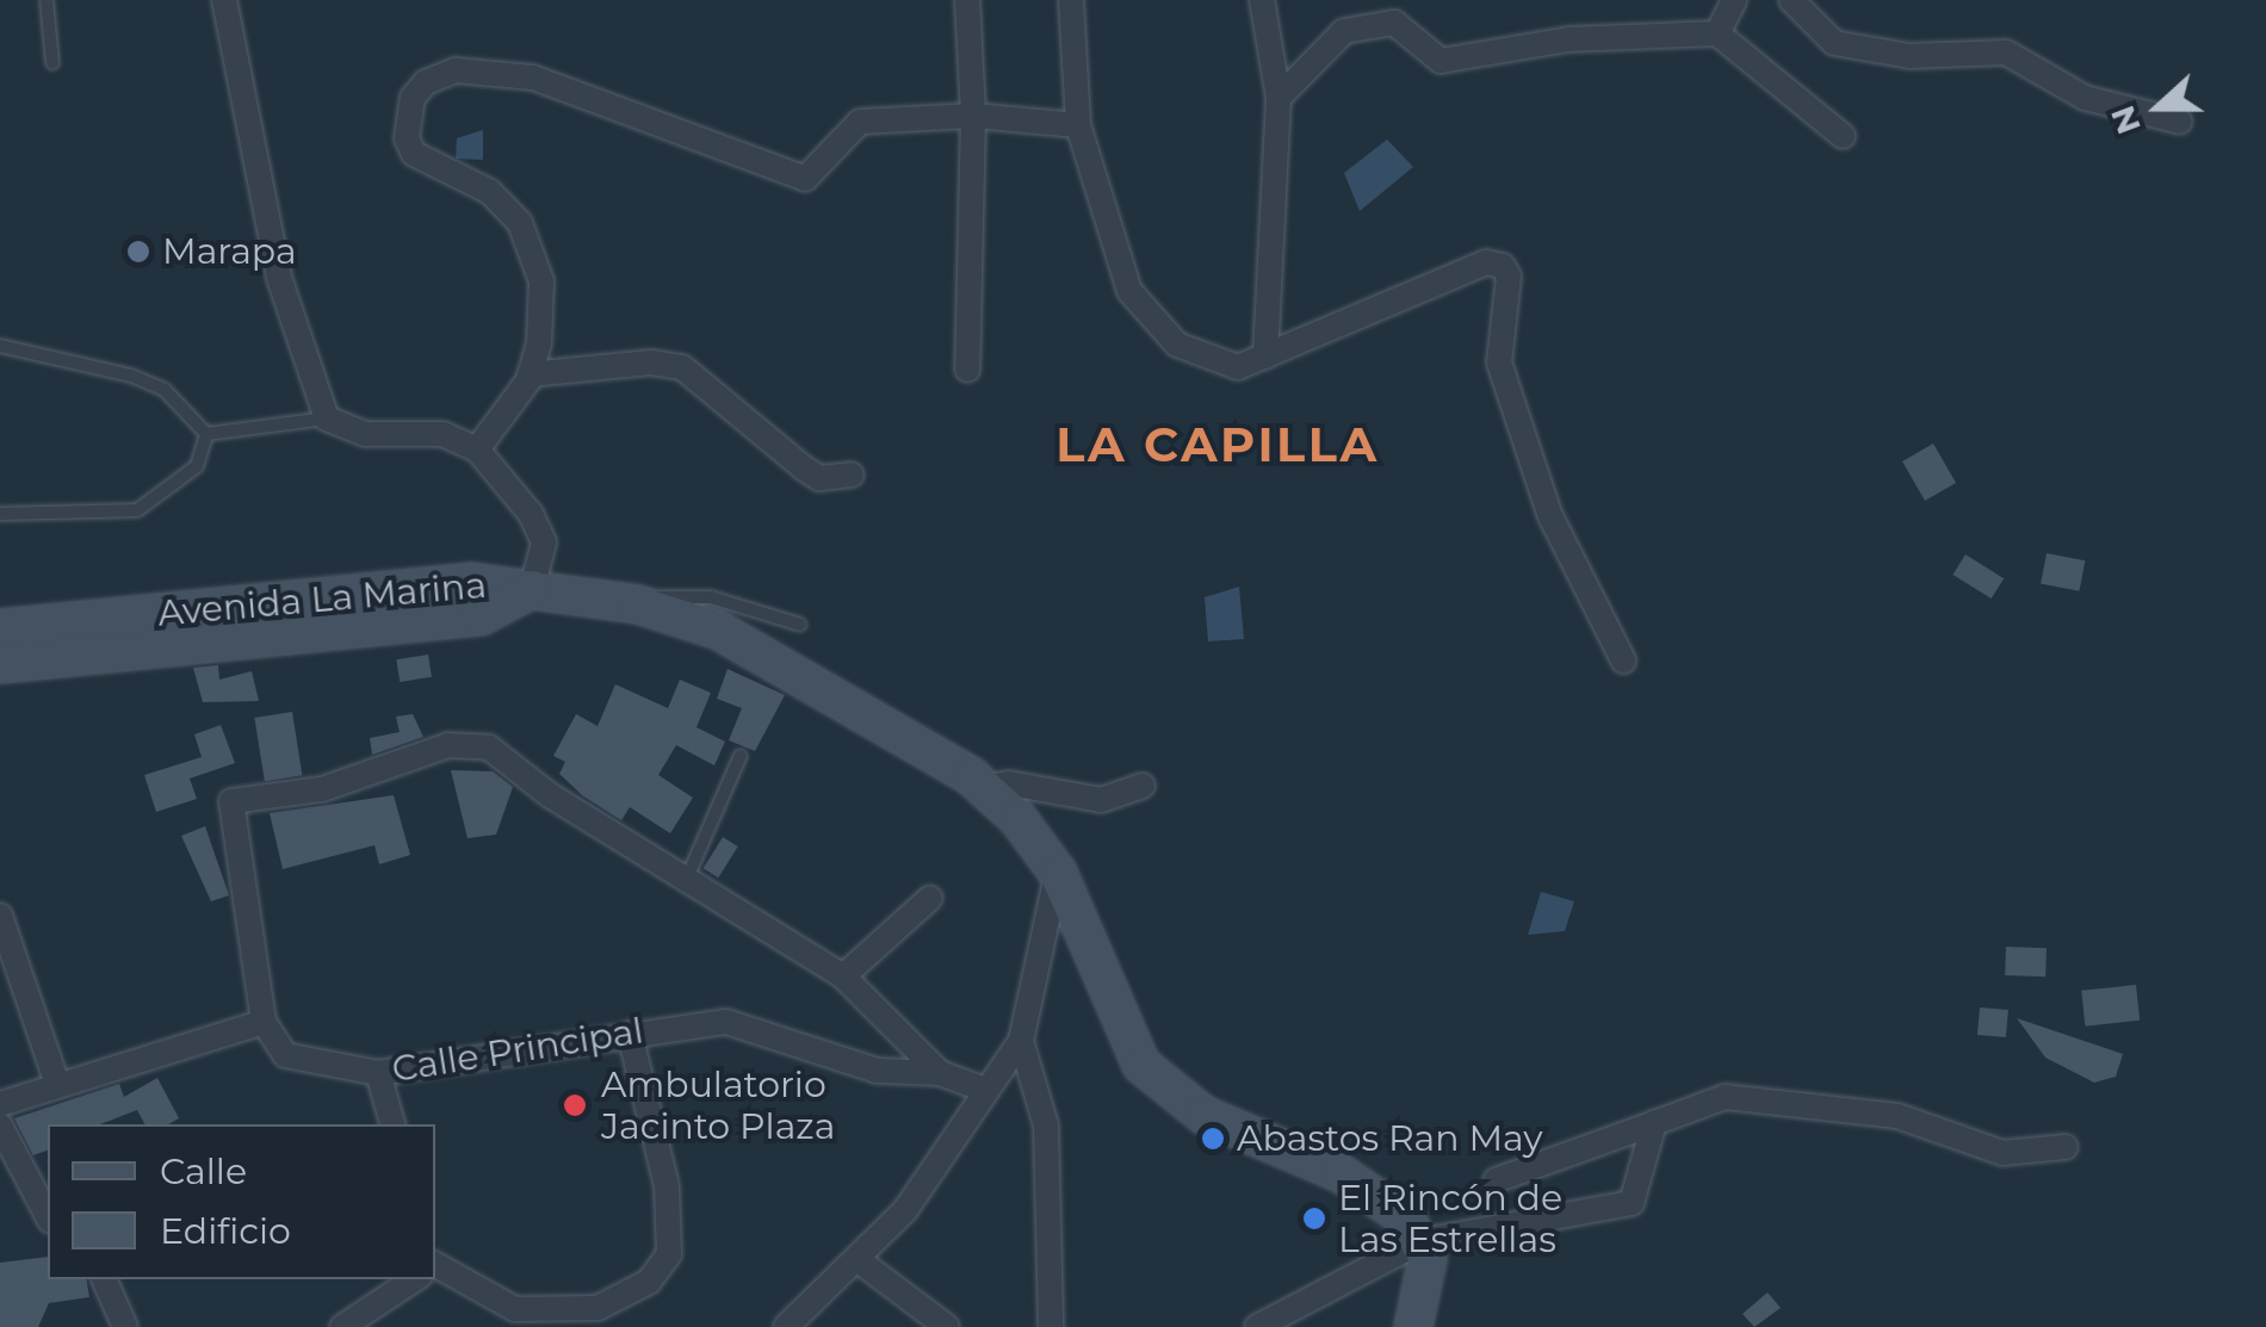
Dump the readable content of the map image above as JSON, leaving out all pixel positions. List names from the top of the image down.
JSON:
{
  "streets": {
    "main road": ["Avenida La Marina"],
    "street": ["Calle Principal"]
  },
  "districts": ["LA CAPILLA"],
  "places": [
    "Marapa",
    "Ambulatorio Jacinto Plaza",
    "Abastos Ran May",
    "El Rincón de Las Estrellas"
  ],
  "legend": ["Calle", "Edificio"],
  "north": "left"
}
